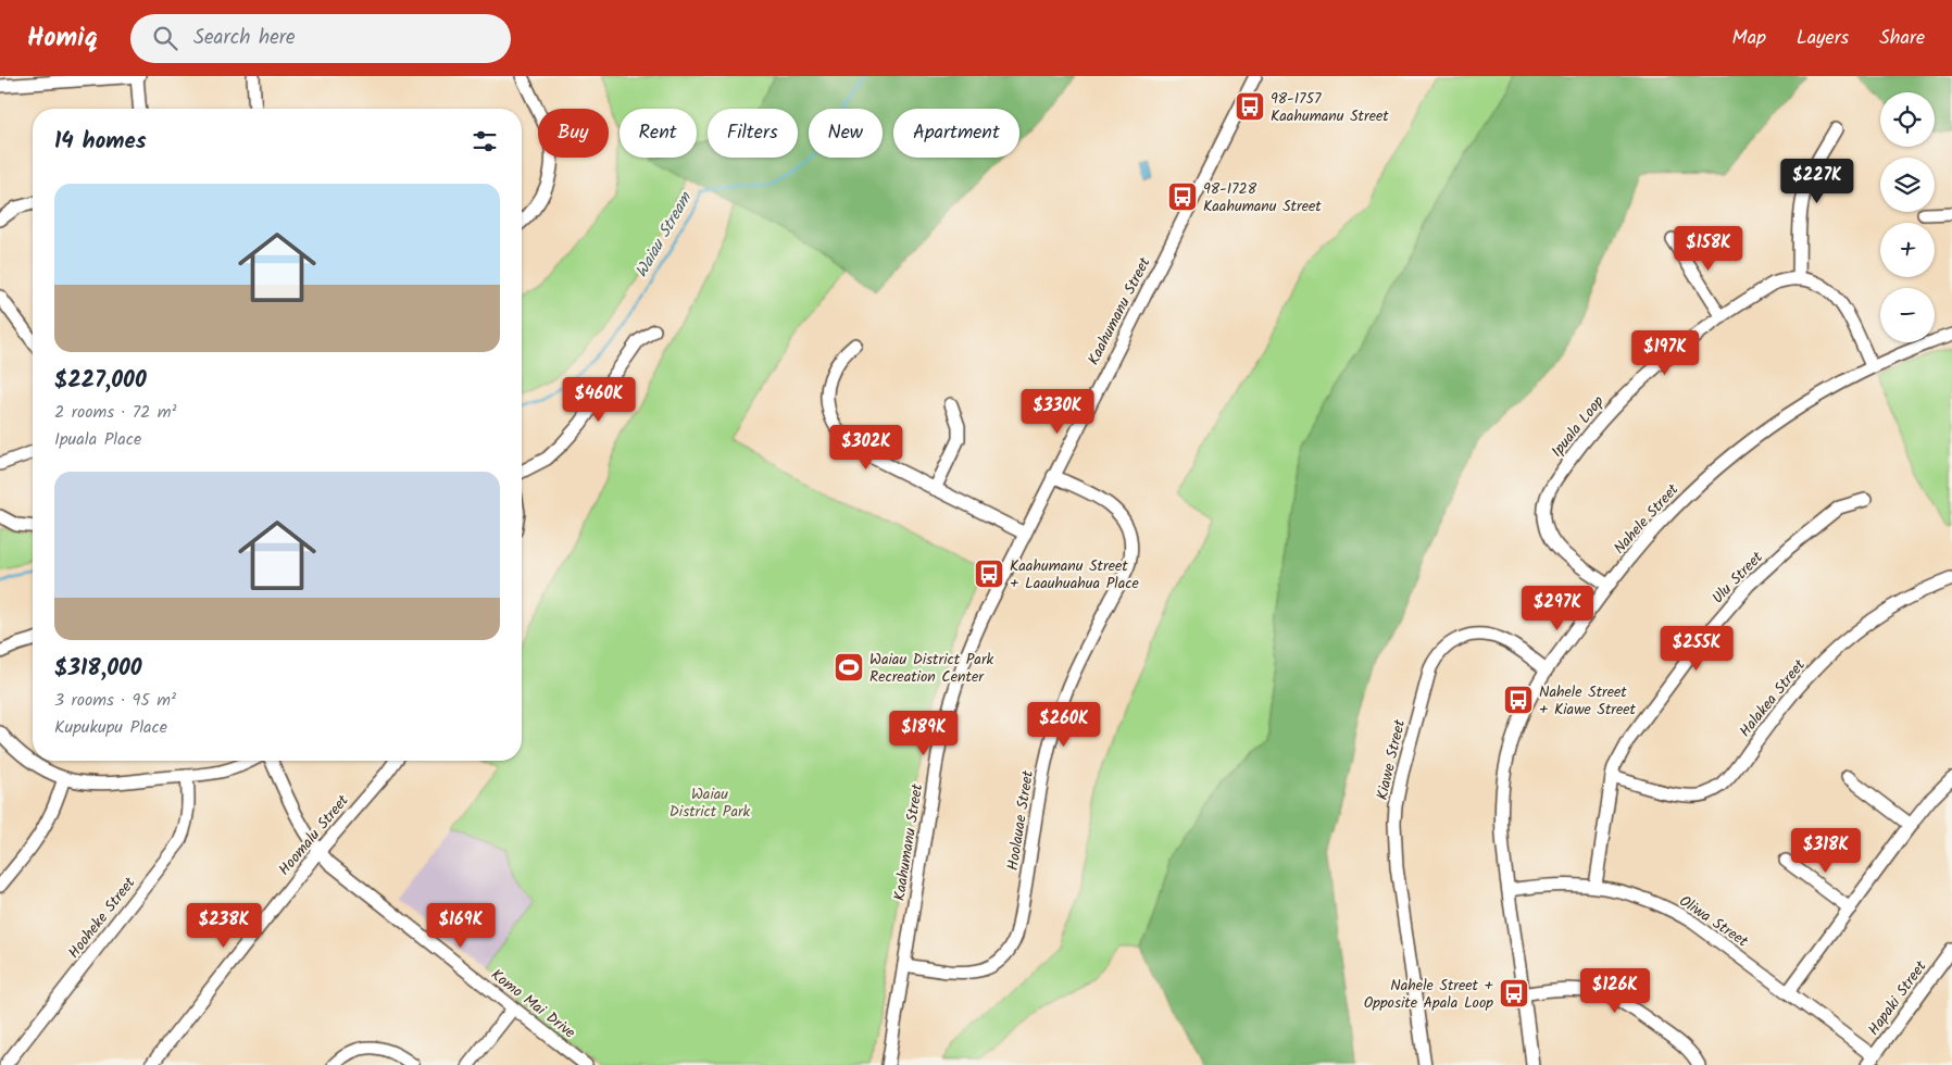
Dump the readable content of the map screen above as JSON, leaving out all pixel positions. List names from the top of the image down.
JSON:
{
  "streets": {
    "street": [
      "Kaahumanu Street",
      "Ipuala Loop",
      "Nahele Street",
      "Ulu Street",
      "Halakea Street",
      "Kiawe Street",
      "Hoolauae Street",
      "Hoomalu Street",
      "Hooheke Street",
      "Oliwa Street",
      "Hapaki Street",
      "Komo Mai Drive"
    ]
  },
  "crossings": [
    ["Kaahumanu Street", "Hoolauae Street"],
    ["Ipuala Loop", "Nahele Street"],
    ["Nahele Street", "Kiawe Street"],
    ["Nahele Street", "Oliwa Street"],
    ["Ulu Street", "Halakea Street"],
    ["Ulu Street", "Oliwa Street"],
    ["Hoomalu Street", "Komo Mai Drive"],
    ["Oliwa Street", "Hapaki Street"]
  ],
  "water": ["Waiau Stream"],
  "parks": ["Waiau District Park"],
  "places": {
    "bus stop": [
      "98-1757 Kaahumanu Street",
      "98-1728 Kaahumanu Street",
      "Kaahumanu Street + Laauhuahua Place",
      "Nahele Street + Kiawe Street",
      "Nahele Street + Opposite Apala Loop"
    ],
    "sports": ["Waiau District Park Recreation Center"]
  },
  "page": {
    "header": "Homiq",
    "search": "Search here",
    "nav": ["Map", "Layers", "Share"],
    "map_buttons": ["+", "−"],
    "chip": [
      "Buy",
      "Rent",
      "Filters",
      "New",
      "Apartment"
    ],
    "heading": "14 homes",
    "price": [
      "$227K",
      "$158K",
      "$197K",
      "$460K",
      "$330K",
      "$302K",
      "$297K",
      "$255K",
      "$260K",
      "$189K",
      "$318K",
      "$238K",
      "$169K",
      "$126K"
    ],
    "list": [
      {
        "name": "$227,000",
        "note": "2 rooms · 72 m² · Ipuala Place"
      },
      {
        "name": "$318,000",
        "note": "3 rooms · 95 m² · Kupukupu Place"
      }
    ]
  }
}
